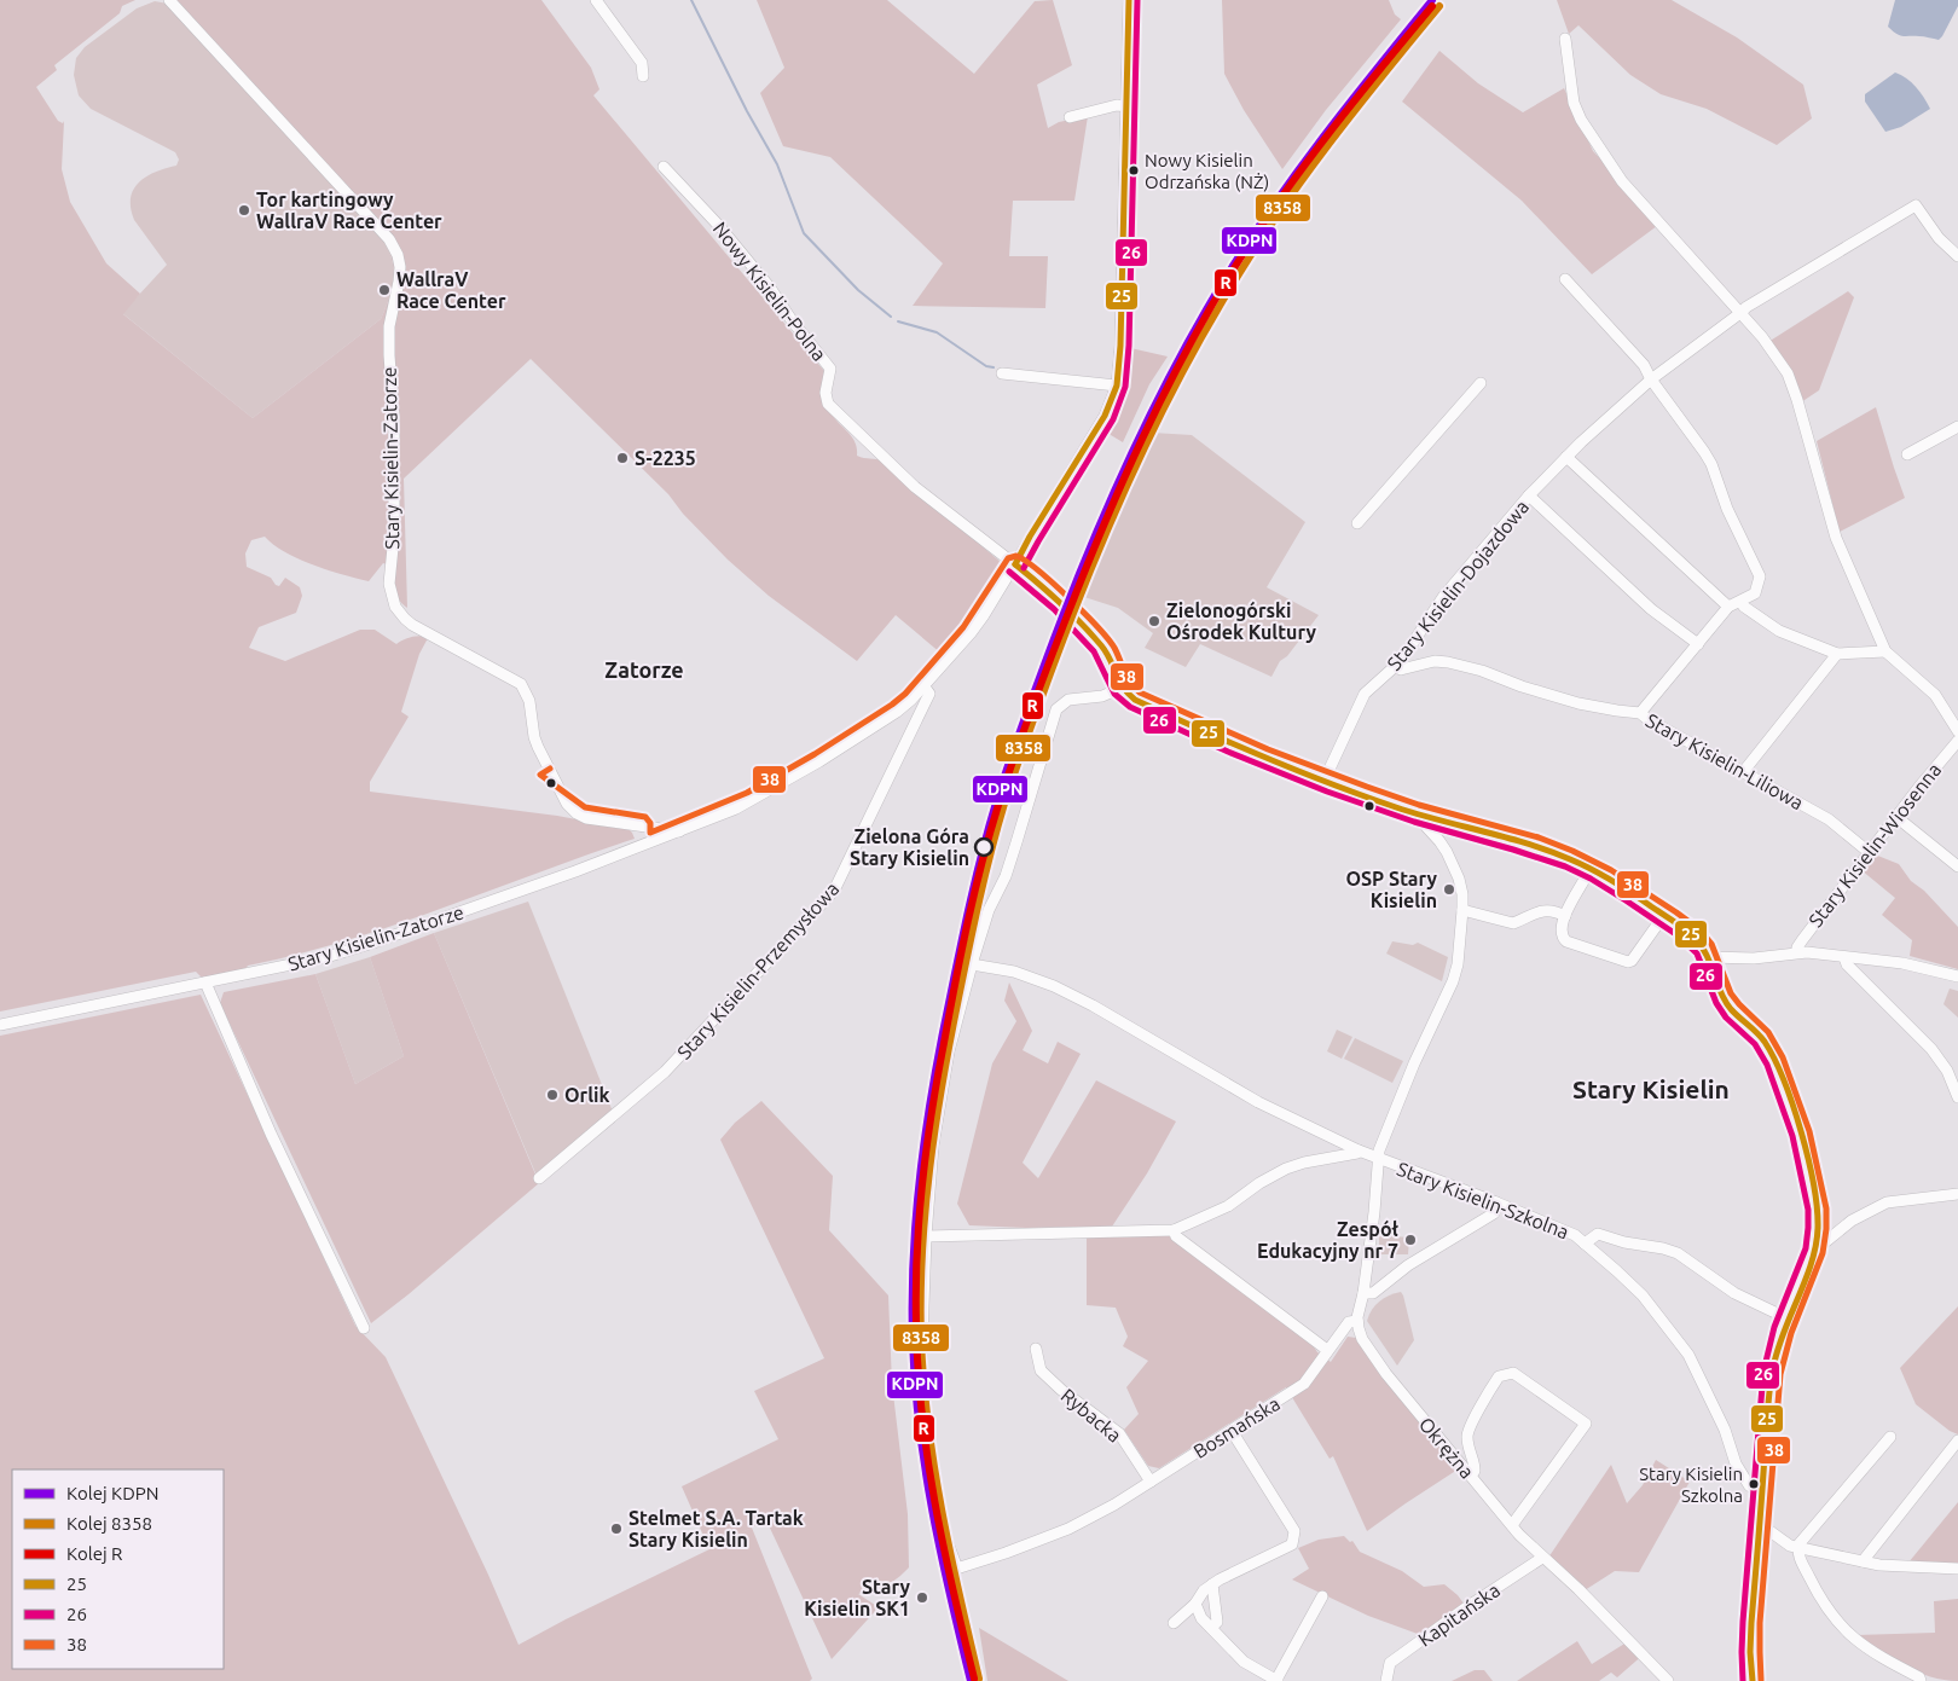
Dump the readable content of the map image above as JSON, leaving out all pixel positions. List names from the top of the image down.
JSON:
{
  "streets": {
    "street": [
      "Nowy Kisielin-Polna",
      "Stary Kisielin-Zatorze",
      "Stary Kisielin-Dojazdowa",
      "Stary Kisielin-Liliowa",
      "Stary Kisielin-Wiosenna",
      "Stary Kisielin-Przemysłowa",
      "Stary Kisielin-Szkolna",
      "Rybacka",
      "Bosmańska",
      "Okrężna",
      "Kapitańska"
    ]
  },
  "crossings": [
    ["Nowy Kisielin-Polna", "Stary Kisielin-Zatorze"],
    ["Stary Kisielin-Zatorze", "Stary Kisielin-Przemysłowa"],
    ["Stary Kisielin-Dojazdowa", "Stary Kisielin-Liliowa"],
    ["Stary Kisielin-Liliowa", "Stary Kisielin-Wiosenna"],
    ["Rybacka", "Bosmańska"],
    ["Bosmańska", "Okrężna"],
    ["Okrężna", "Kapitańska"]
  ],
  "districts": ["Zatorze", "Stary Kisielin"],
  "places": [
    "Nowy Kisielin Odrzańska (NŻ)",
    "Tor kartingowy WallraV Race Center",
    "WallraV Race Center",
    "S-2235",
    "Zielonogórski Ośrodek Kultury",
    "Zielona Góra Stary Kisielin",
    "OSP Stary Kisielin",
    "Orlik",
    "Zespół Edukacyjny nr 7",
    "Stary Kisielin Szkolna",
    "Stelmet S.A. Tartak Stary Kisielin",
    "Stary Kisielin SK1"
  ],
  "lines": [
    "rail line KDPN",
    "transit line 25",
    "transit line 26",
    "rail line 8358",
    "rail line R",
    "transit line 38"
  ],
  "legend": [
    "Kolej KDPN",
    "Kolej 8358",
    "Kolej R",
    "25",
    "26",
    "38"
  ]
}
